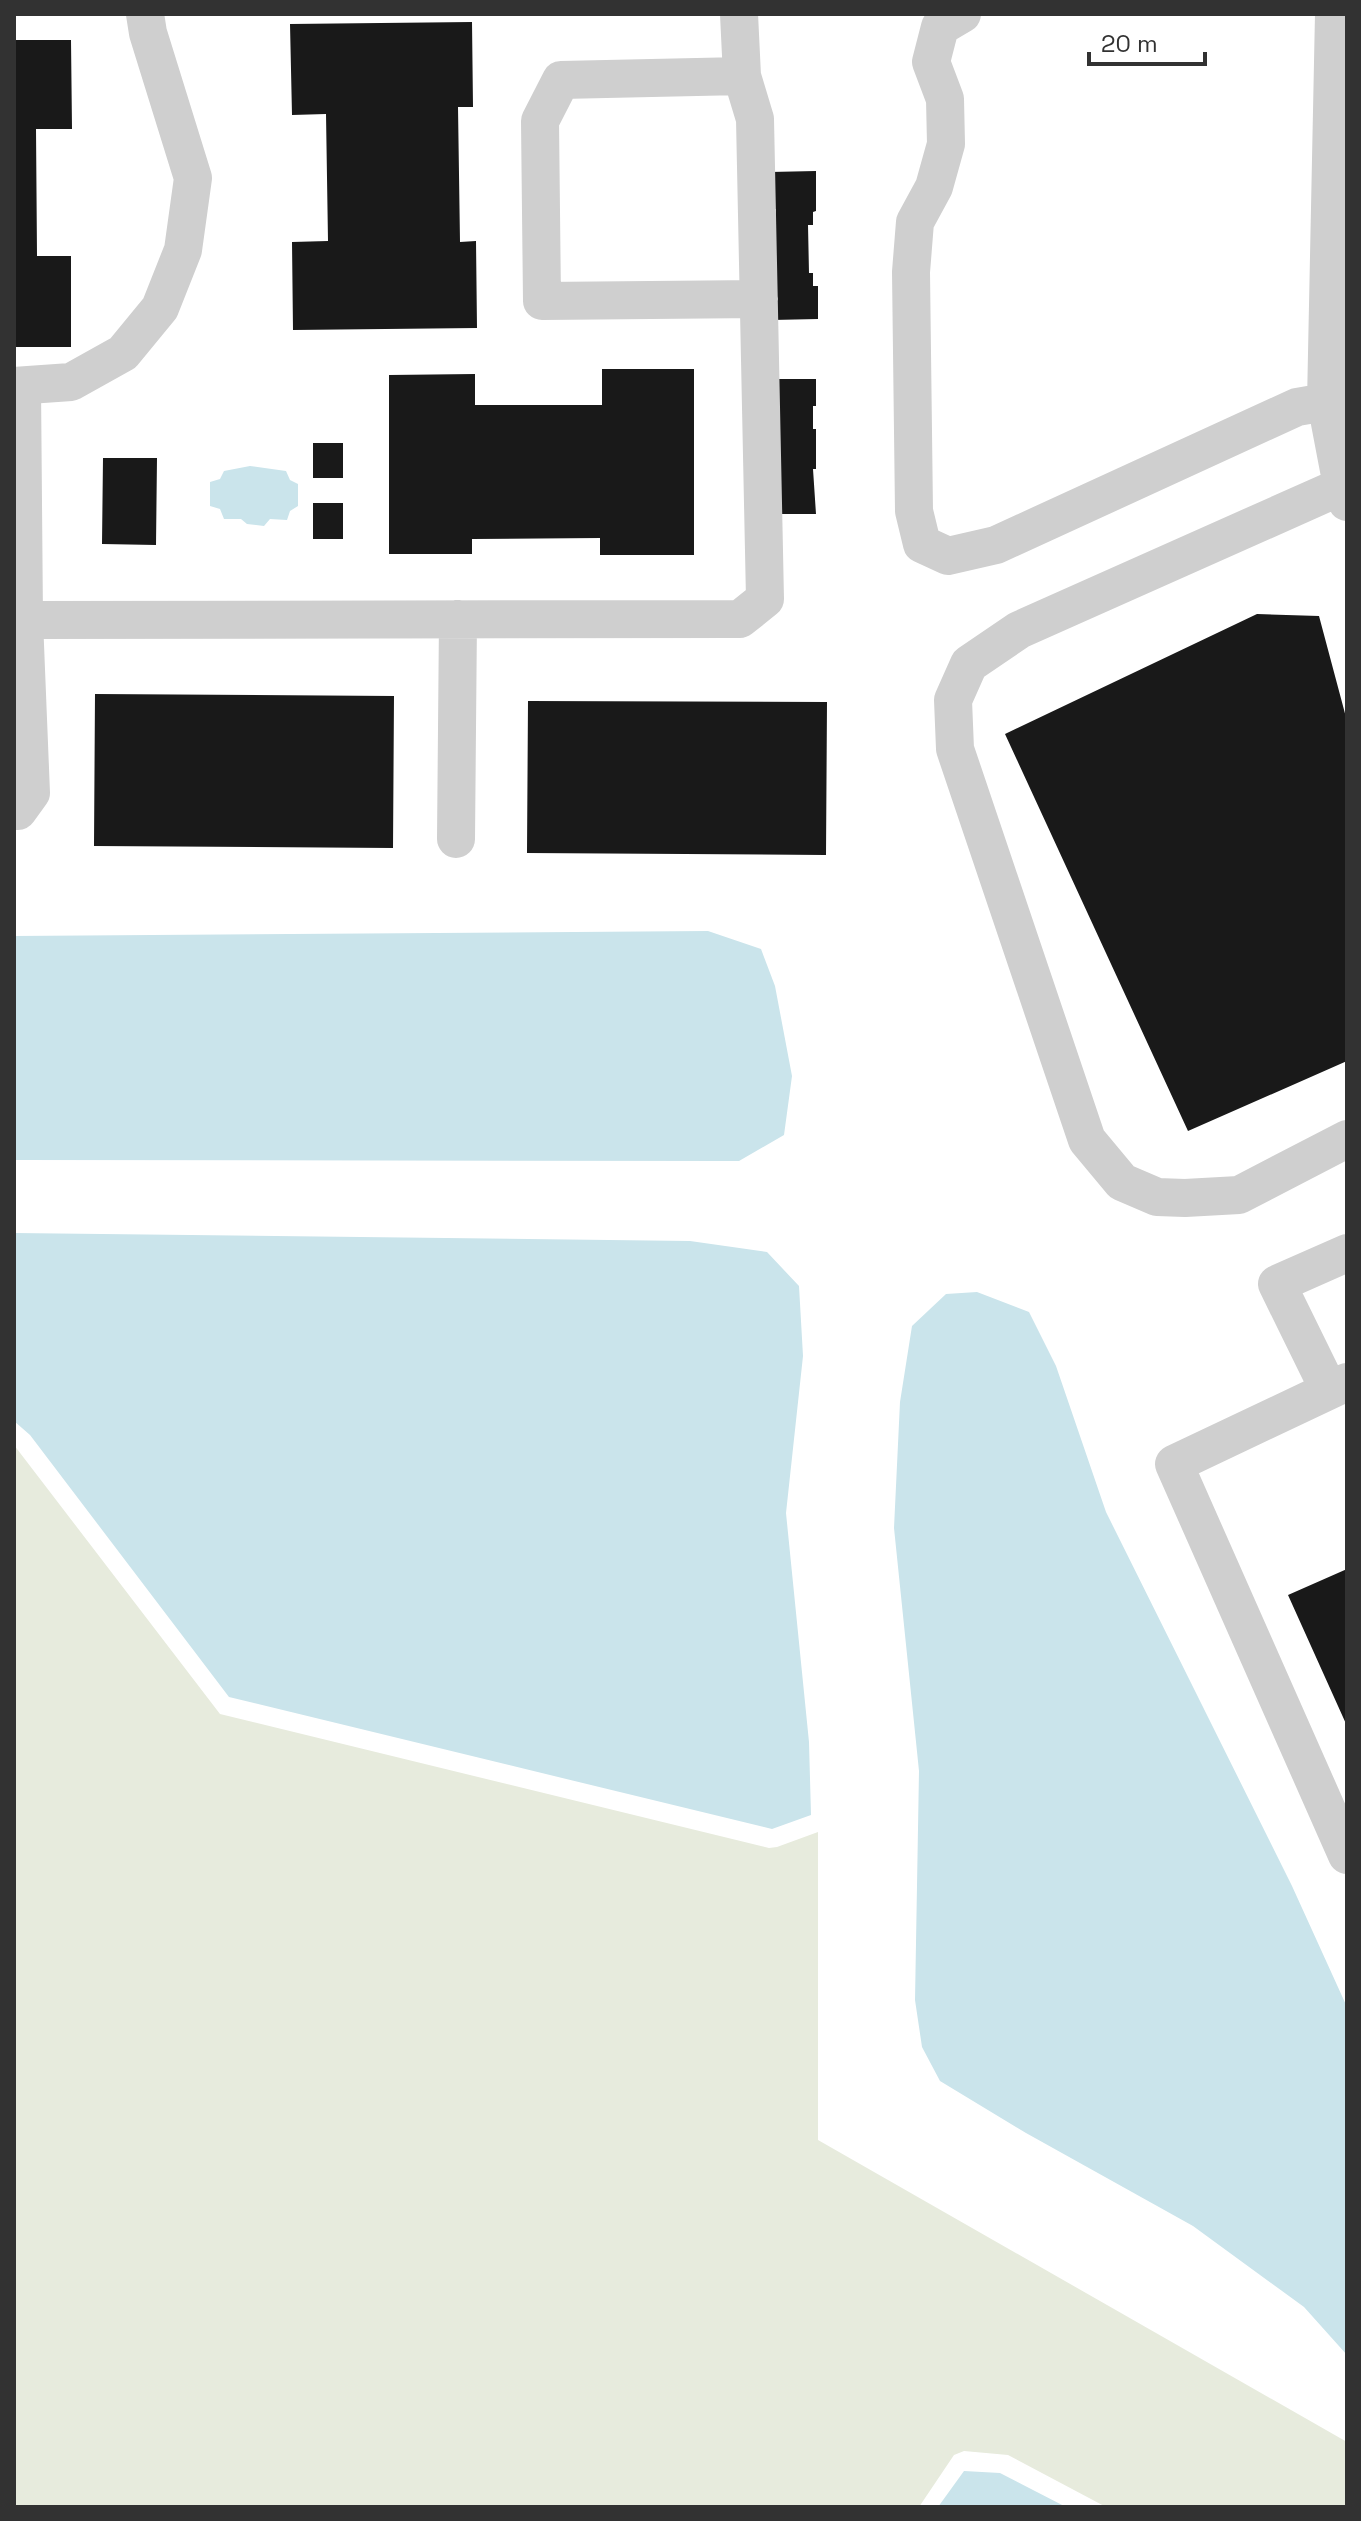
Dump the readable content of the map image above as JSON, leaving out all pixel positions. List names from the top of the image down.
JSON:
{
  "scale_bar": "20 m"
}
